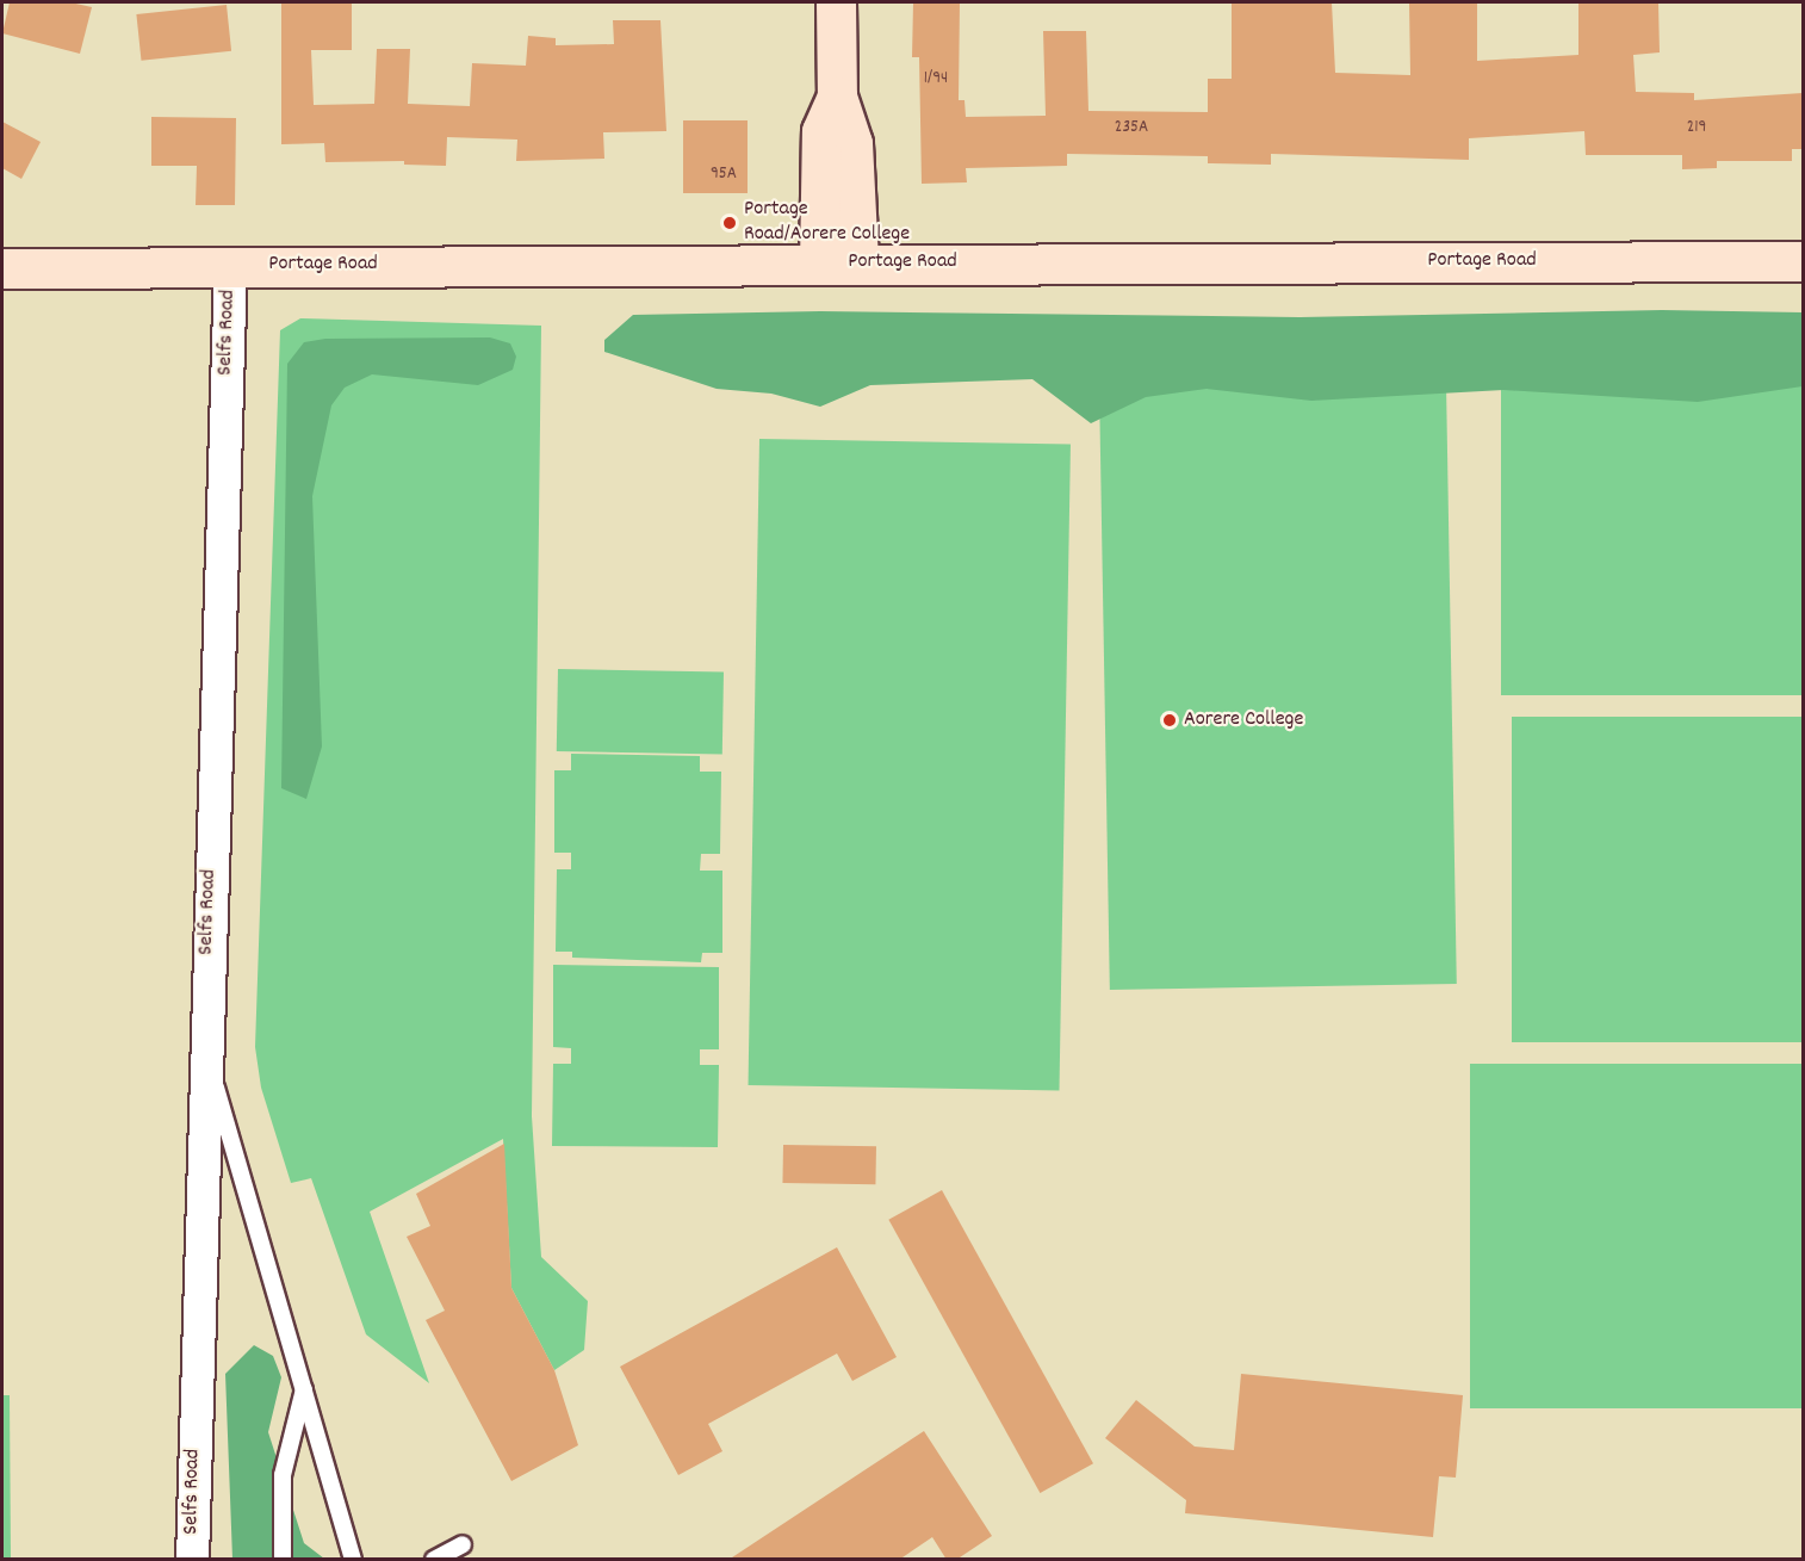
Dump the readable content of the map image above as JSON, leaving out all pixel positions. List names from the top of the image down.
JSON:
{
  "streets": {
    "main road": ["Portage Road"],
    "street": ["Selfs Road"]
  },
  "crossings": [
    ["Portage Road", "Selfs Road"]
  ],
  "places": ["Portage Road/Aorere College", "Aorere College"],
  "house_numbers": [
    "1/94",
    "235A",
    "219",
    "95A"
  ]
}
